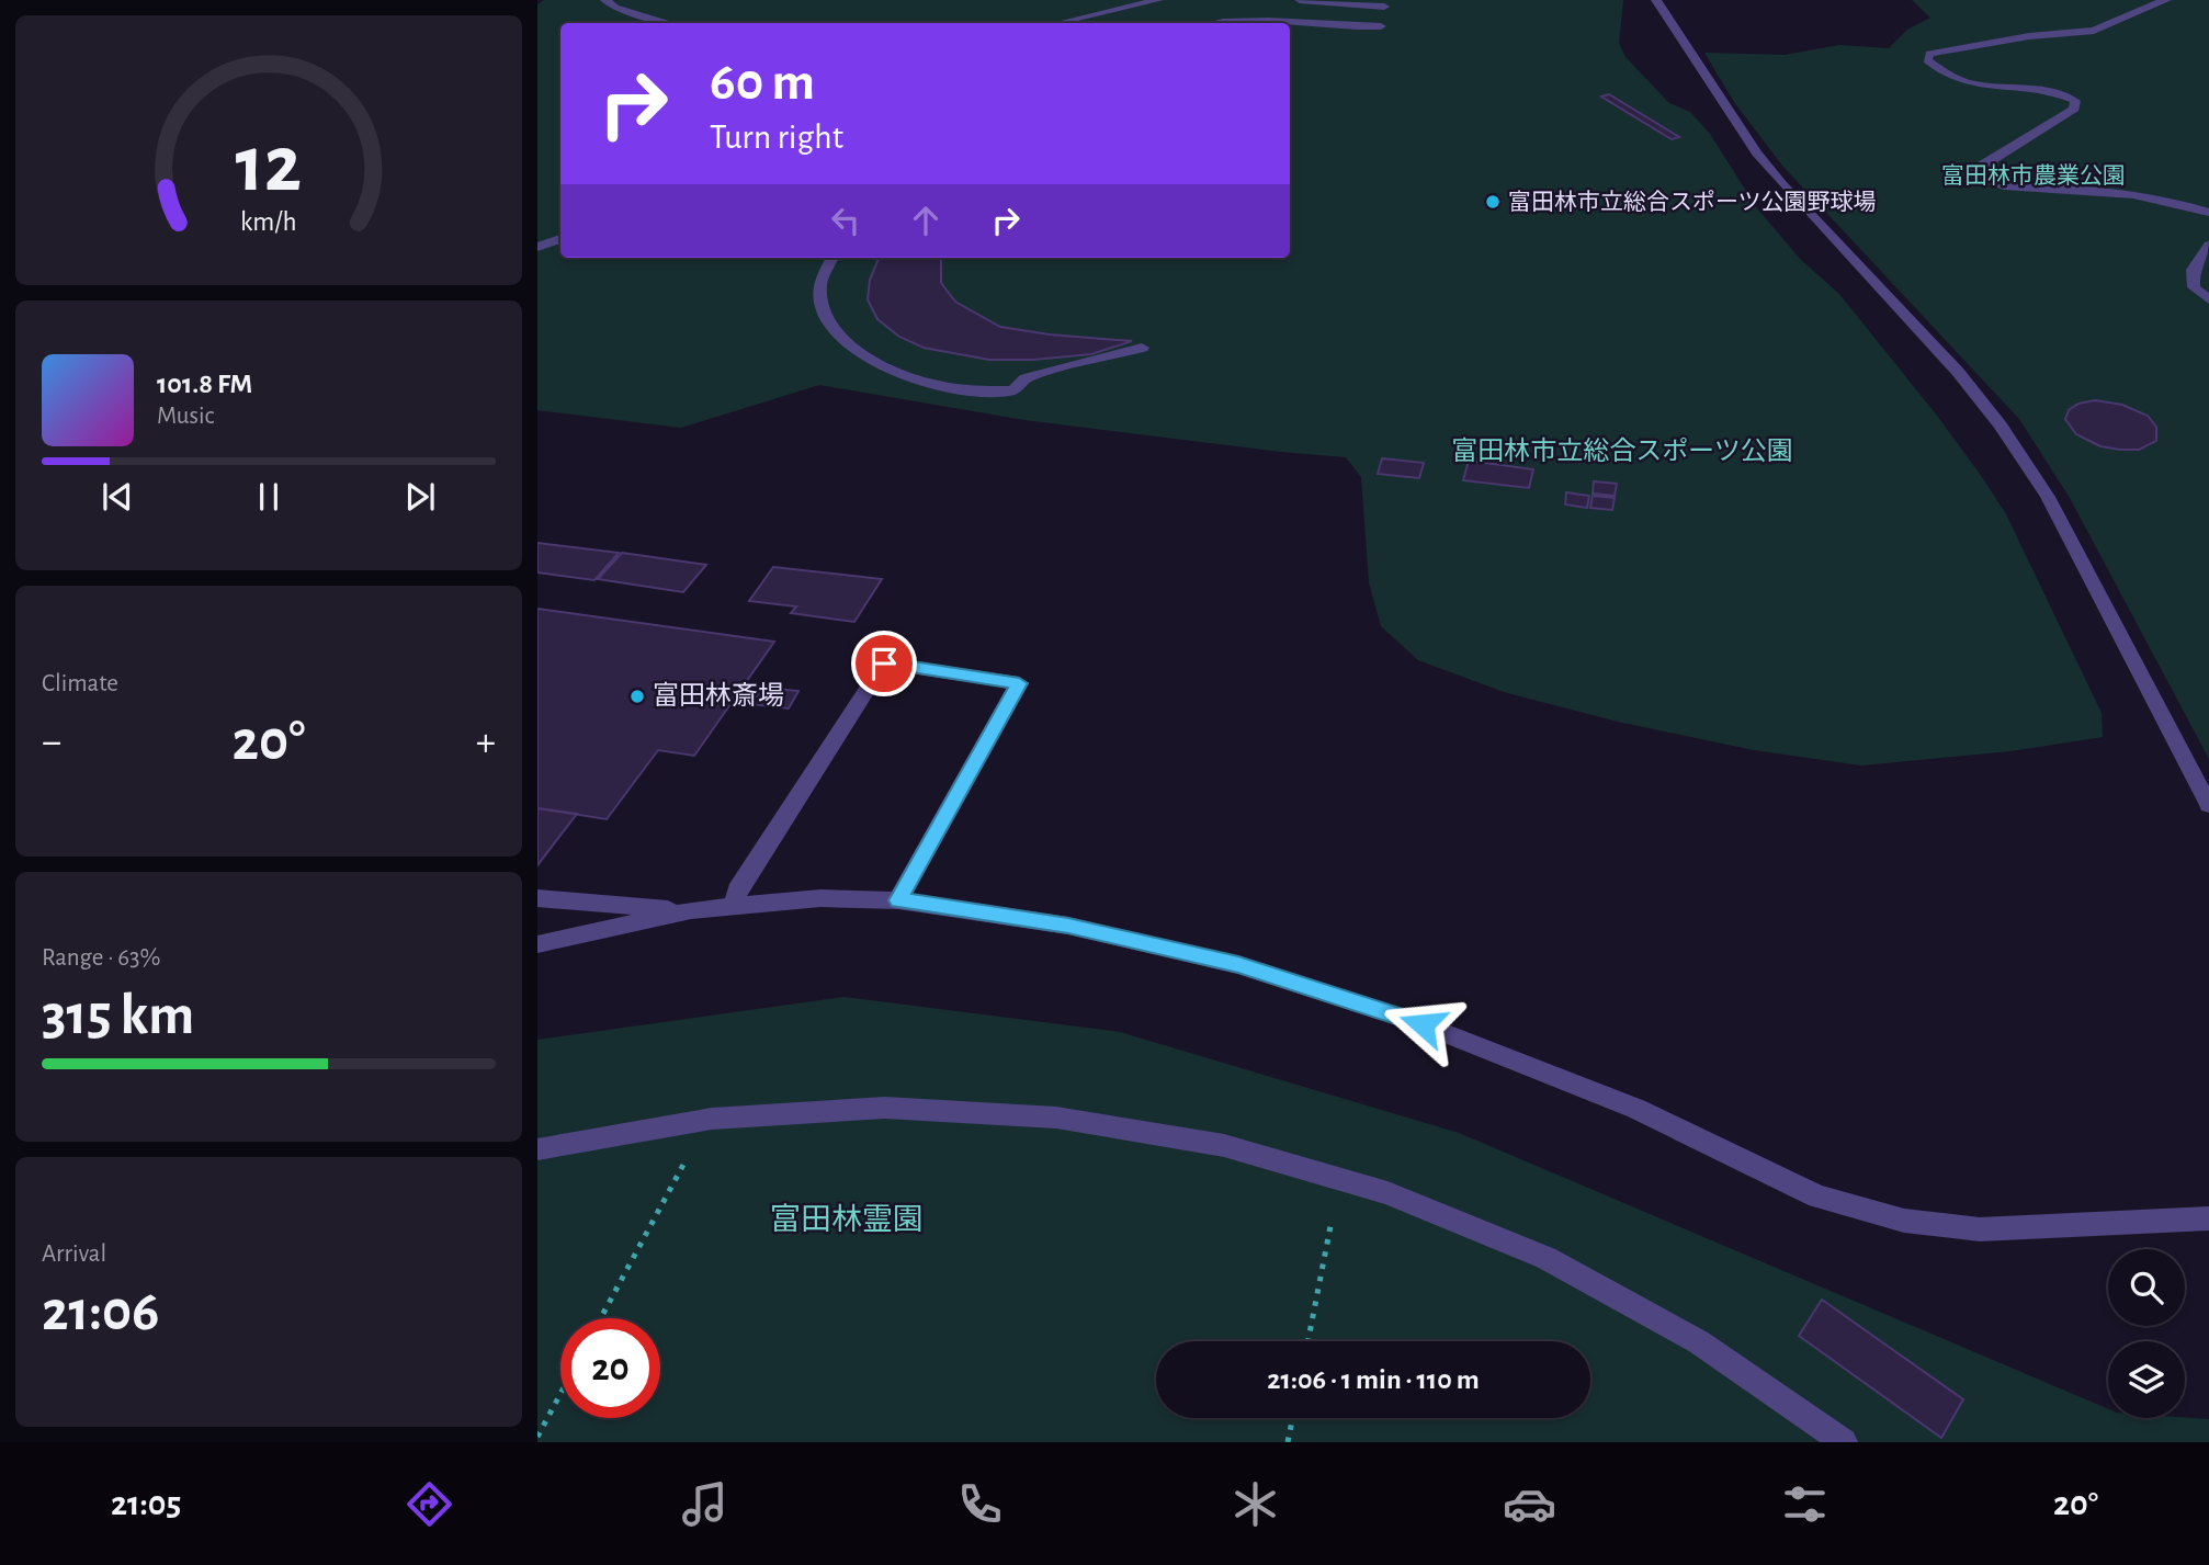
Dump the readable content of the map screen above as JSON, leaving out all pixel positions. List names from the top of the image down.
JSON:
{
  "parks": ["富田林市農業公園", "富田林市立総合スポーツ公園", "富田林霊園"],
  "places": ["富田林市立総合スポーツ公園野球場", "富田林斎場"],
  "page": {
    "turn": ["60 m", "Turn right"],
    "song": ["101.8 FM", "Music"],
    "tile": [
      "Climate",
      ["Range · 63%", "315 km"],
      ["Arrival", "21:06"]
    ],
    "heat": ["−", "20°", "+"],
    "limit": "20",
    "trip": "21:06 · 1 min · 110 m",
    "tabs": ["21:05", "20°"],
    "gauge": ["12", "km/h"]
  }
}
